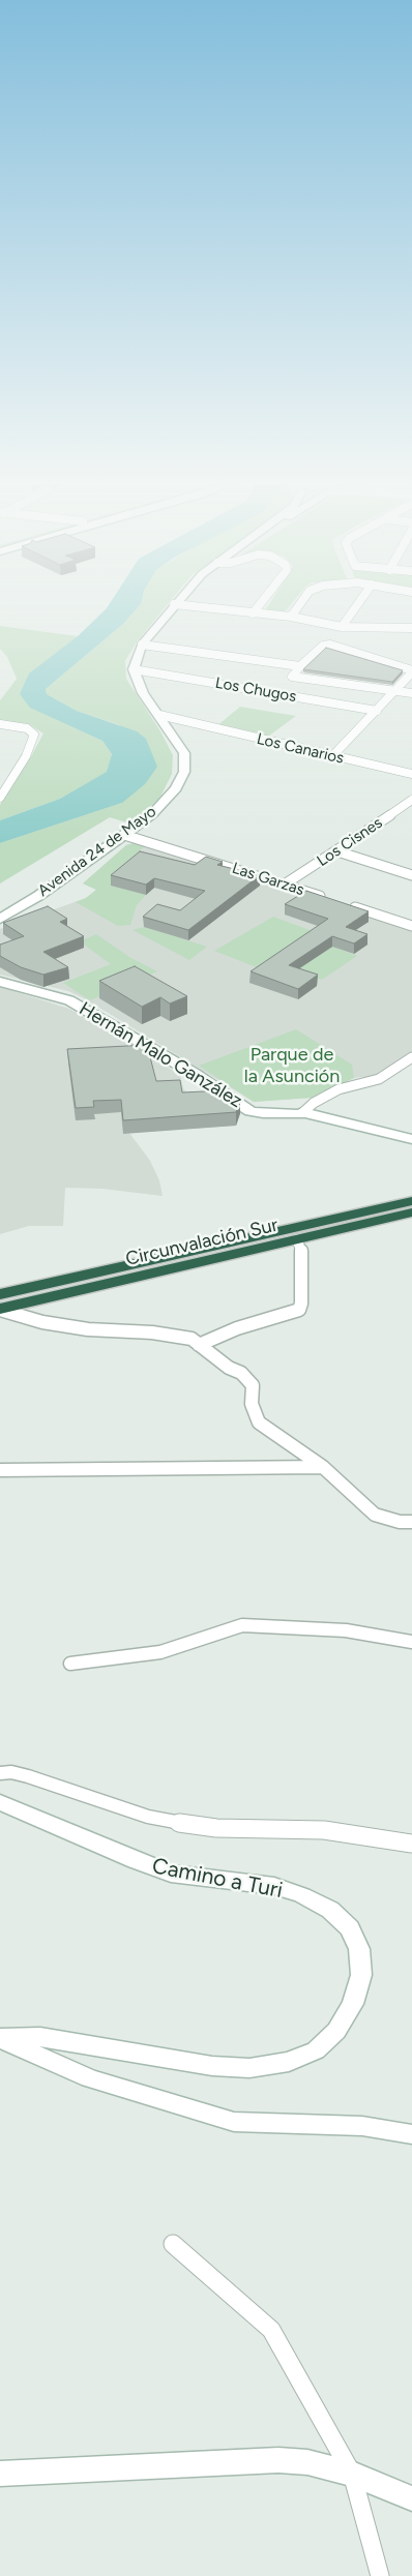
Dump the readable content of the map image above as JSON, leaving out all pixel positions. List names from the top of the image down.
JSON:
{
  "streets": {
    "highway": ["Circunvalación Sur"],
    "main road": ["Avenida 24 de Mayo", "Hernán Malo Ganzález", "Camino a Turi"],
    "street": [
      "Los Chugos",
      "Los Canarios",
      "Los Cisnes",
      "Las Garzas"
    ]
  },
  "crossings": [
    ["Los Chugos", "Avenida 24 de Mayo"],
    ["Los Canarios", "Avenida 24 de Mayo"],
    ["Los Cisnes", "Las Garzas"],
    ["Avenida 24 de Mayo", "Las Garzas"]
  ],
  "parks": ["Parque de la Asunción"]
}
